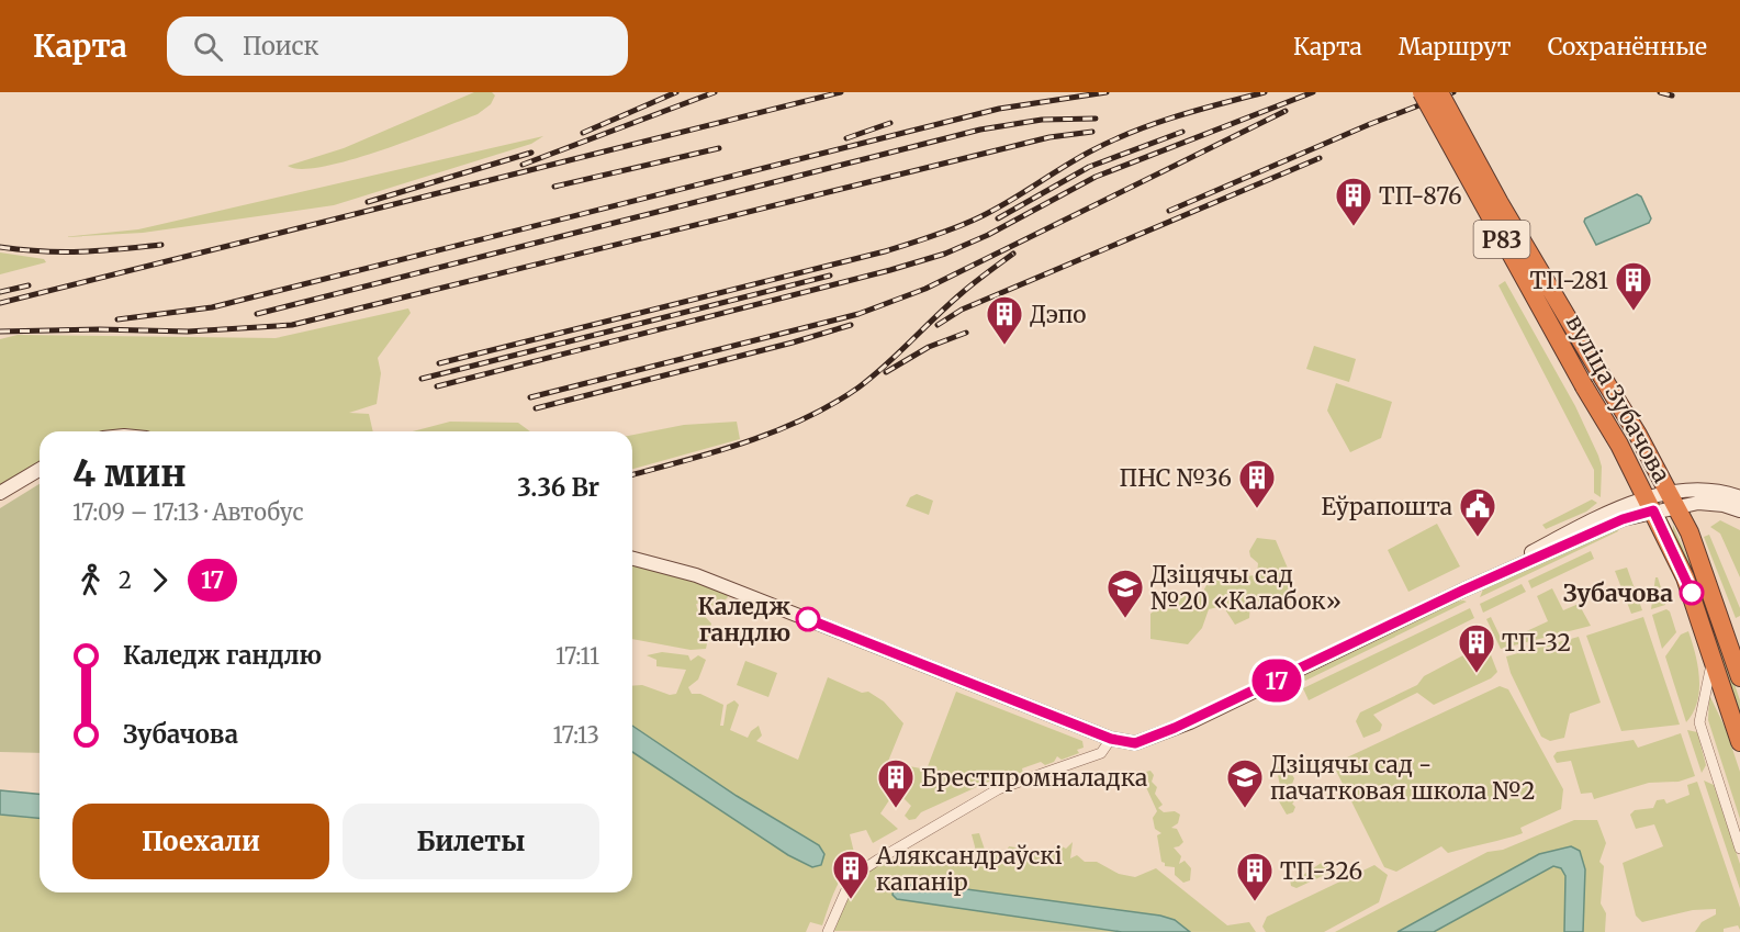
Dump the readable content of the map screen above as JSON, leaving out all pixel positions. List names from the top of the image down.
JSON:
{
  "streets": {
    "highway": ["Р83", "вуліца Зубачова"]
  },
  "places": {
    "building": [
      "ТП-876",
      "ТП-281",
      "Дэпо",
      "ПНС №36",
      "ТП-32",
      "Брестпромналадка",
      "Аляксандраўскі капанір",
      "ТП-326"
    ],
    "public building": ["Еўрапошта"],
    "other": ["Зубачова", "Каледж гандлю"],
    "school or university": ["Дзіцячы сад №20 «Калабок»", "Дзіцячы сад - пачатковая школа №2"]
  },
  "lines": ["bus line 17"],
  "page": {
    "header": "Карта",
    "search": "Поиск",
    "nav": ["Карта", "Маршрут", "Сохранённые"],
    "on_map": "17",
    "heading": ["4 мин", "17:09 – 17:13 · Автобус", "3.36 Br"],
    "legs": ["2", "17"],
    "list": [
      {
        "name": "Каледж гандлю",
        "value": "17:11"
      },
      {
        "name": "Зубачова",
        "value": "17:13"
      }
    ],
    "buttons": ["Поехали", "Билеты"]
  }
}
